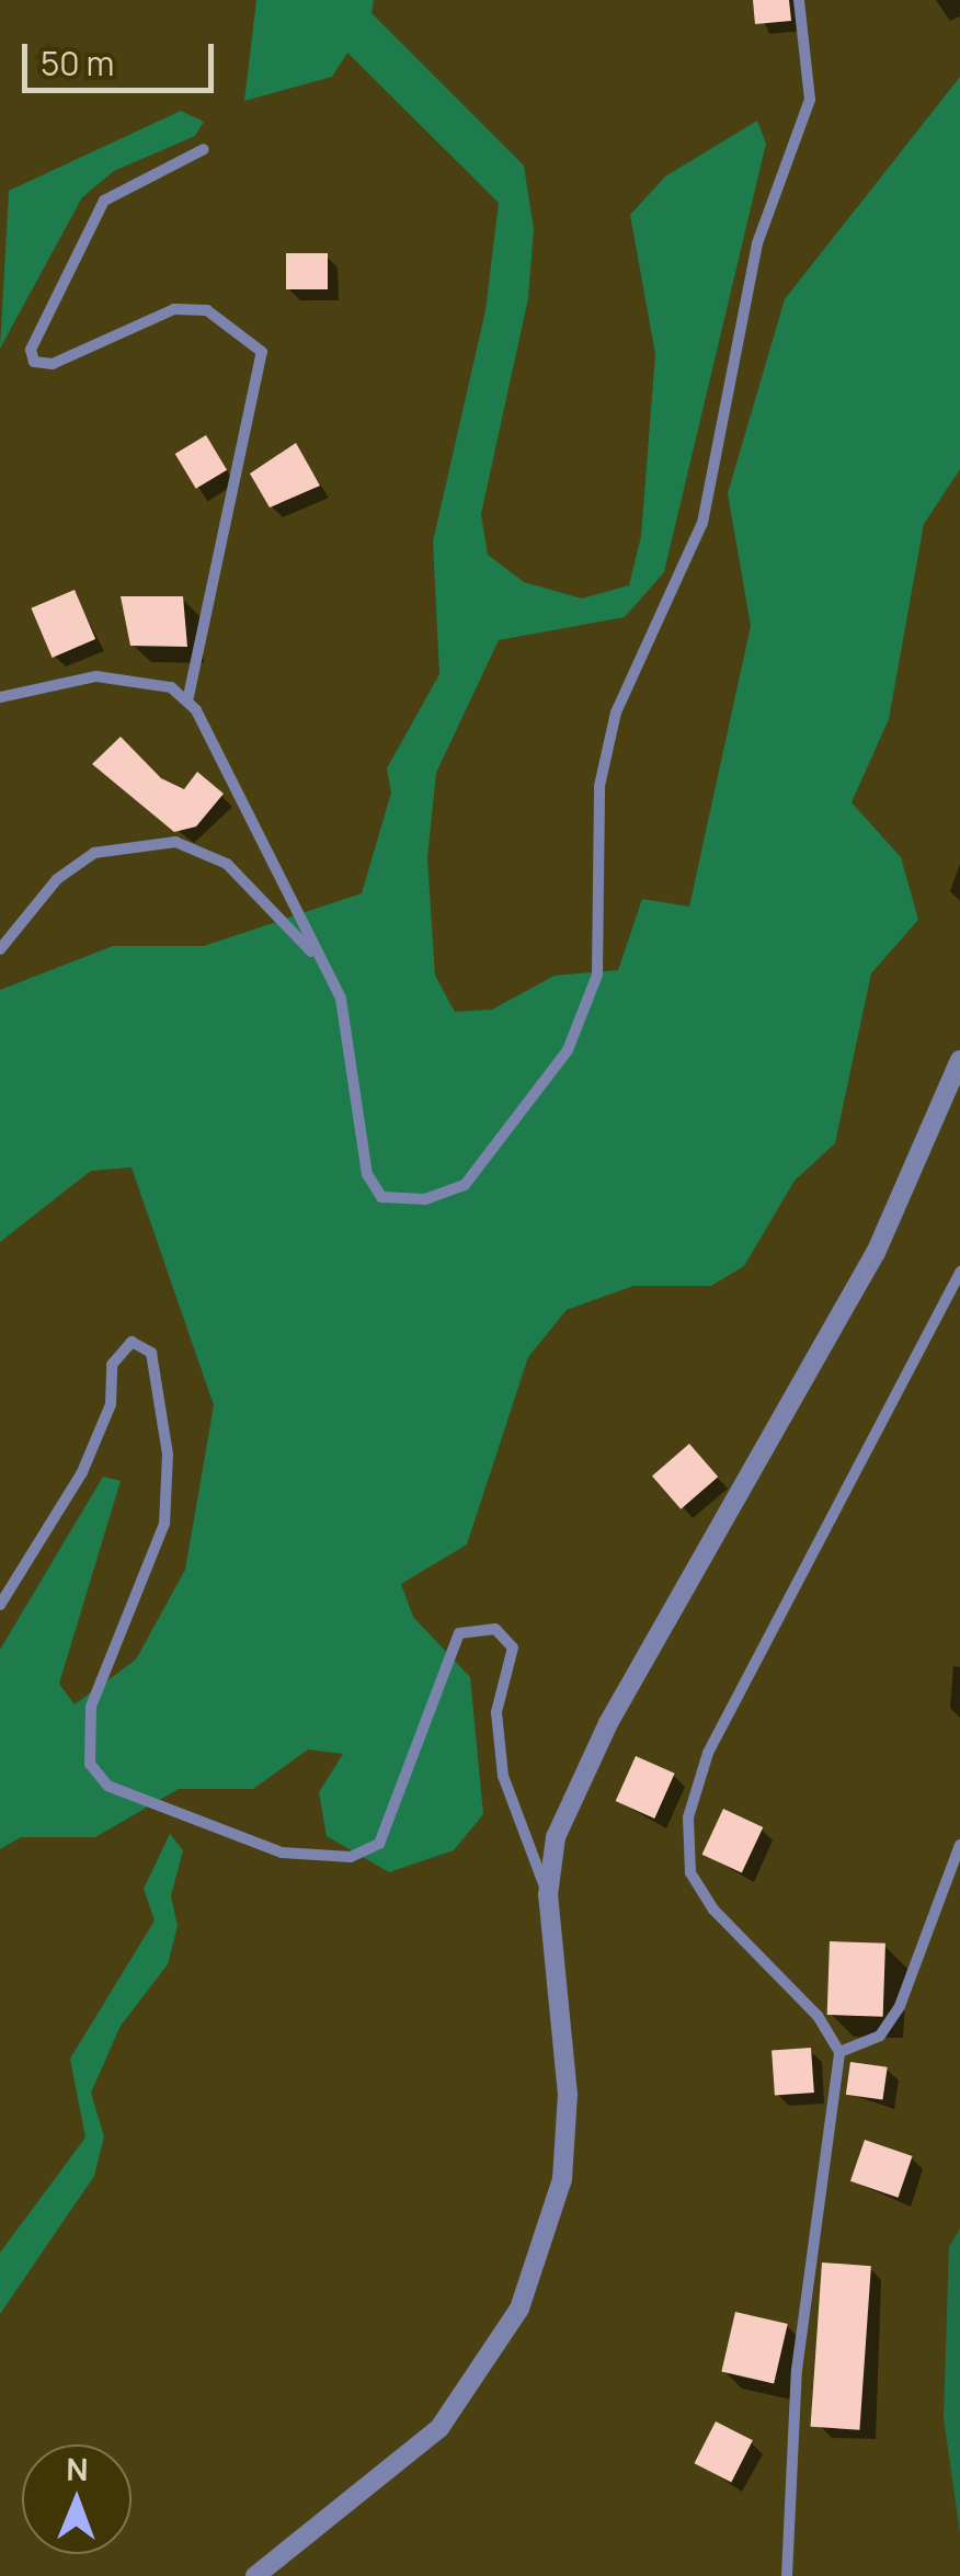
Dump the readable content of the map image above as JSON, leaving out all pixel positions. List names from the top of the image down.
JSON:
{
  "scale_bar": "50 m",
  "north": "top"
}
